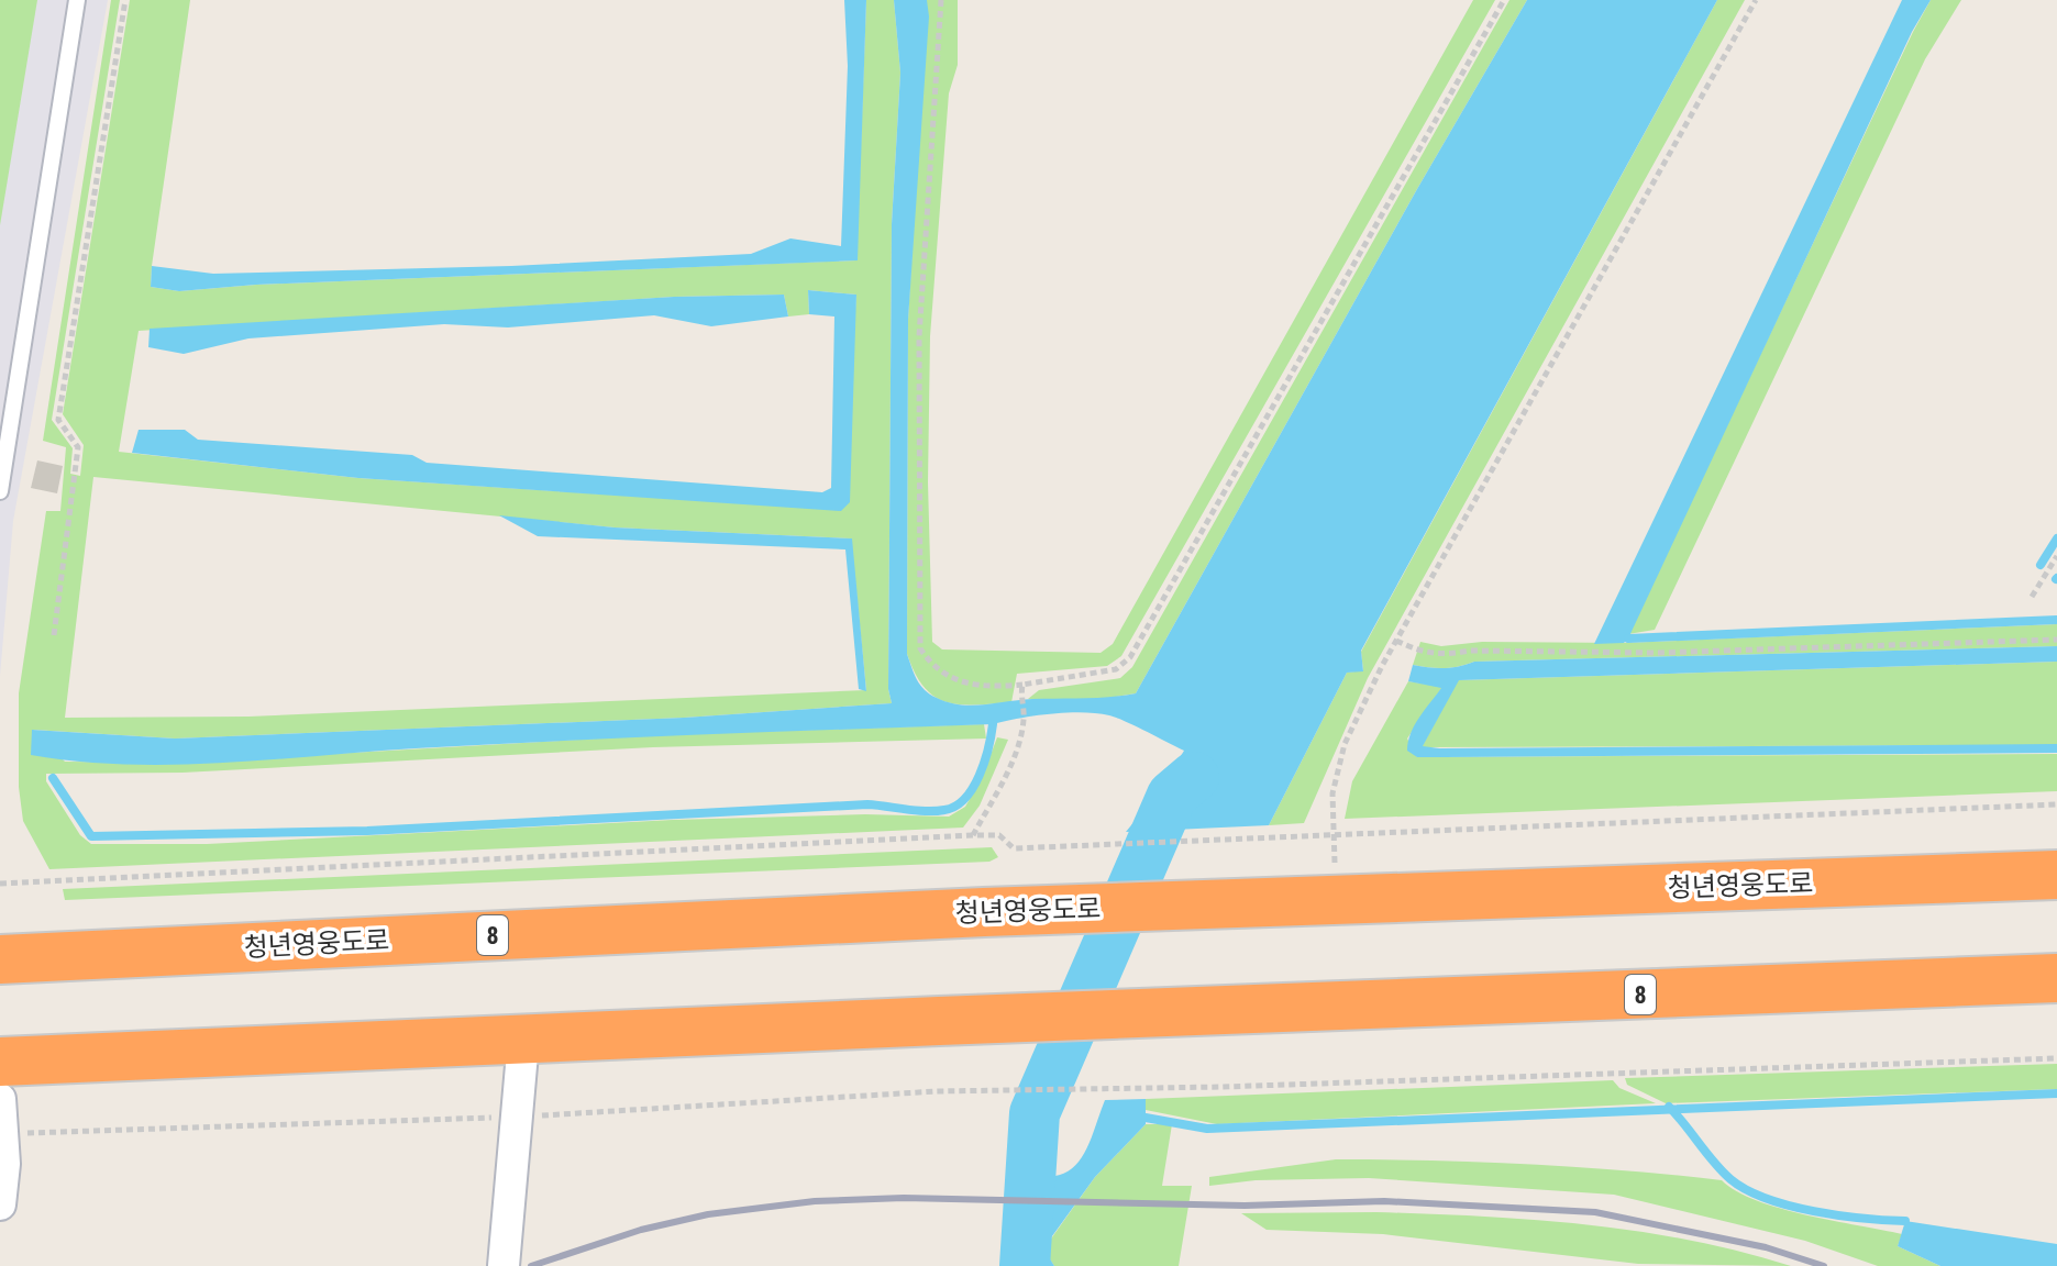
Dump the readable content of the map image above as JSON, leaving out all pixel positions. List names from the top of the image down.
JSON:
{
  "streets": {
    "highway": ["청년영웅도로", "8"]
  }
}
